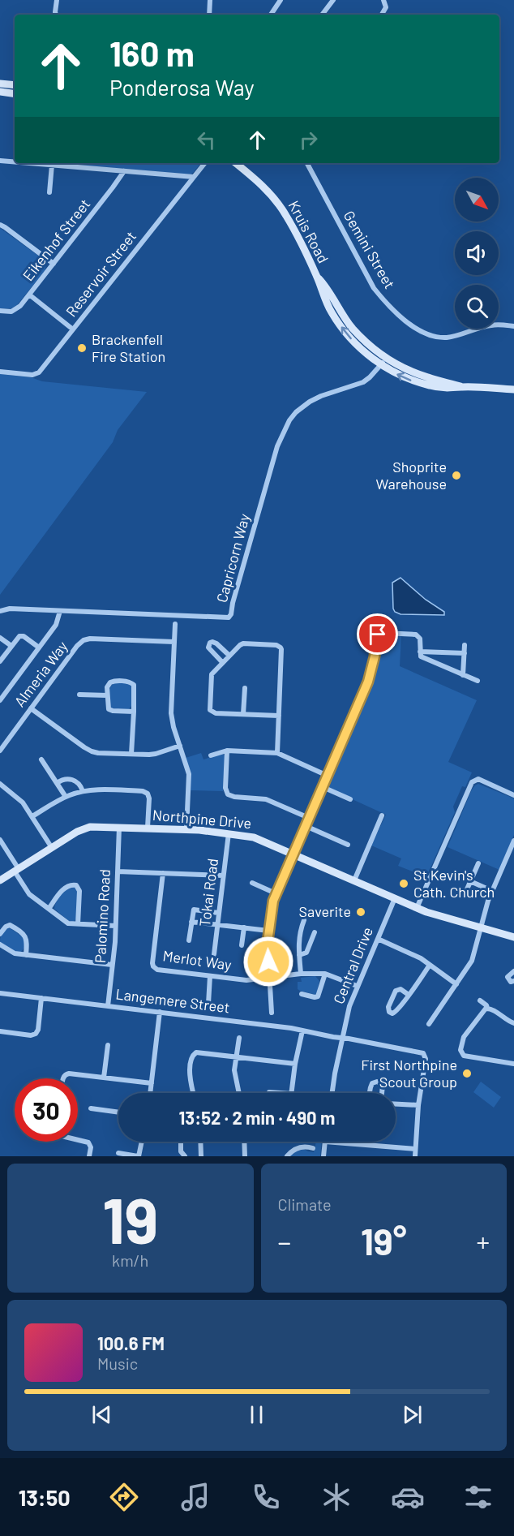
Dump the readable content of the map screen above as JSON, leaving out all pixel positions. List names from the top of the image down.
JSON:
{
  "streets": {
    "street": [
      "Kruis Road",
      "Eikenhof Street",
      "Gemini Street",
      "Reservoir Street",
      "Capricorn Way",
      "Almeria Way",
      "Northpine Drive",
      "Tokai Road",
      "Palomino Road",
      "Merlot Way",
      "Central Drive",
      "Langemere Street"
    ]
  },
  "crossings": [
    ["Kruis Road", "Capricorn Way"],
    ["Northpine Drive", "Tokai Road"],
    ["Northpine Drive", "Palomino Road"],
    ["Northpine Drive", "Central Drive"],
    ["Palomino Road", "Langemere Street"],
    ["Merlot Way", "Central Drive"],
    ["Central Drive", "Langemere Street"]
  ],
  "places": [
    "Brackenfell Fire Station",
    "Shoprite Warehouse",
    "St Kevin's Cath. Church",
    "Saverite",
    "First Northpine Scout Group"
  ],
  "north": "bottom right",
  "page": {
    "turn": ["160 m", "Ponderosa Way"],
    "limit": "30",
    "trip": "13:52 · 2 min · 490 m",
    "tile": [
      ["19", "km/h"],
      "Climate"
    ],
    "heat": ["−", "19°", "+"],
    "song": ["100.6 FM", "Music"],
    "tabs": "13:50"
  }
}
